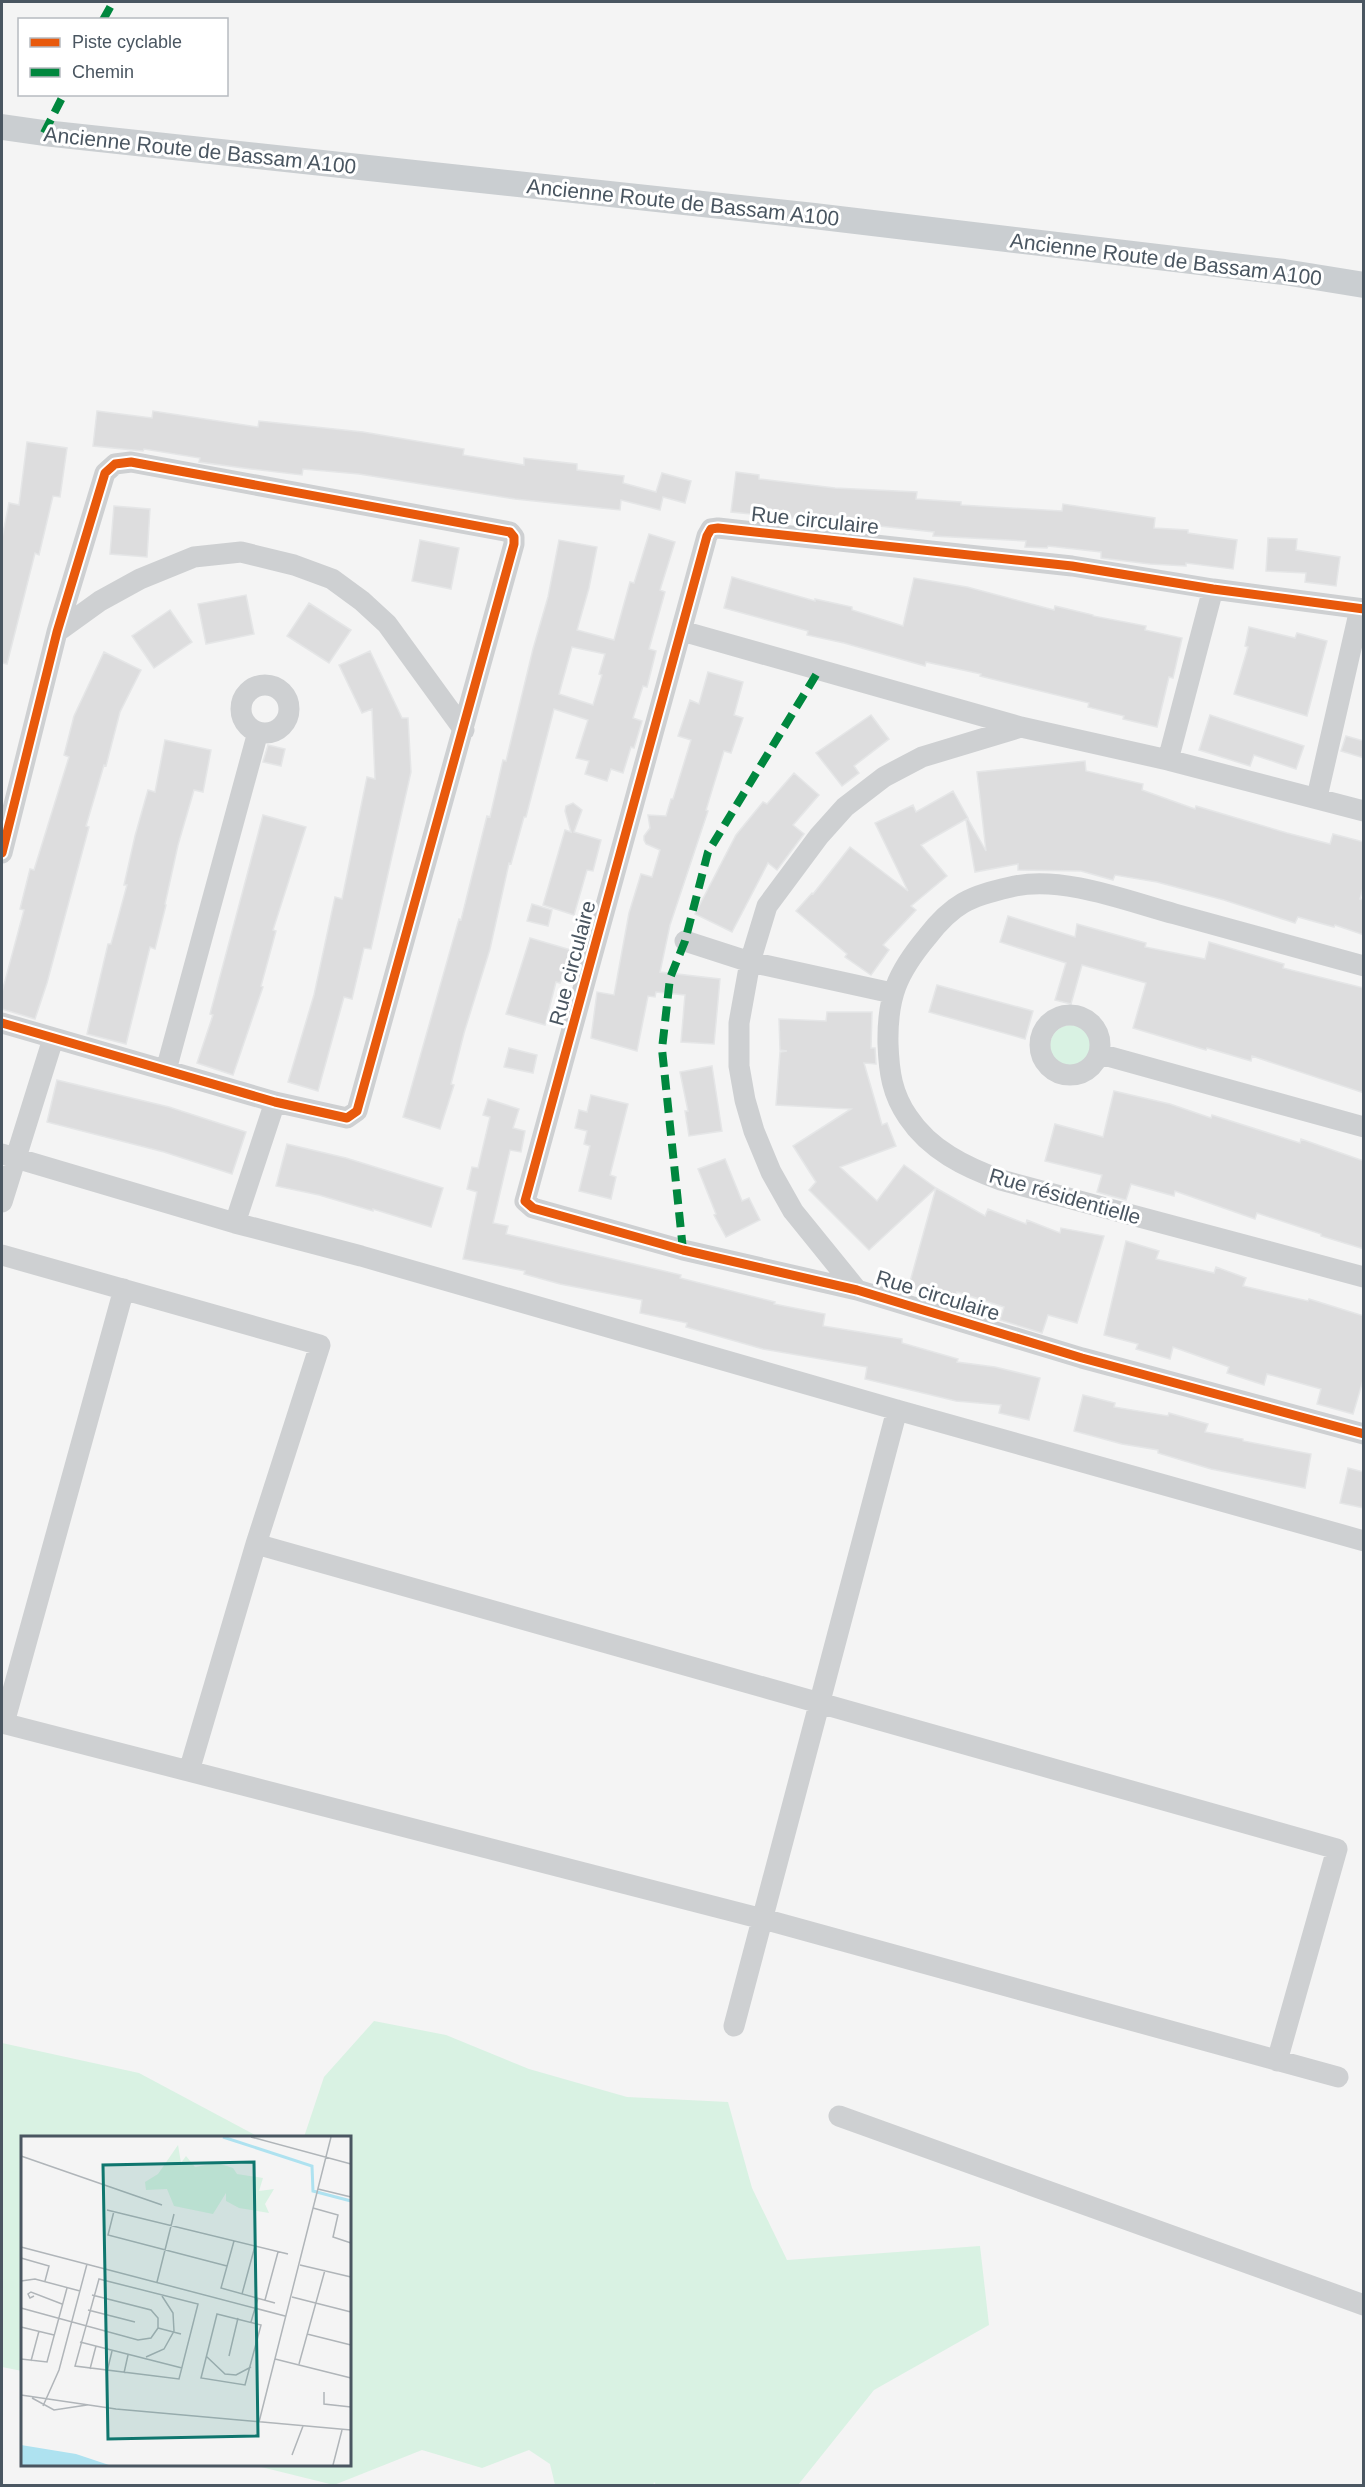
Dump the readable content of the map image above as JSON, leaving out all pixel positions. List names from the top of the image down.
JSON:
{
  "streets": {
    "main road": ["Ancienne Route de Bassam A100"],
    "street": ["Rue circulaire", "Rue résidentielle"]
  },
  "legend": ["Piste cyclable", "Chemin"]
}
